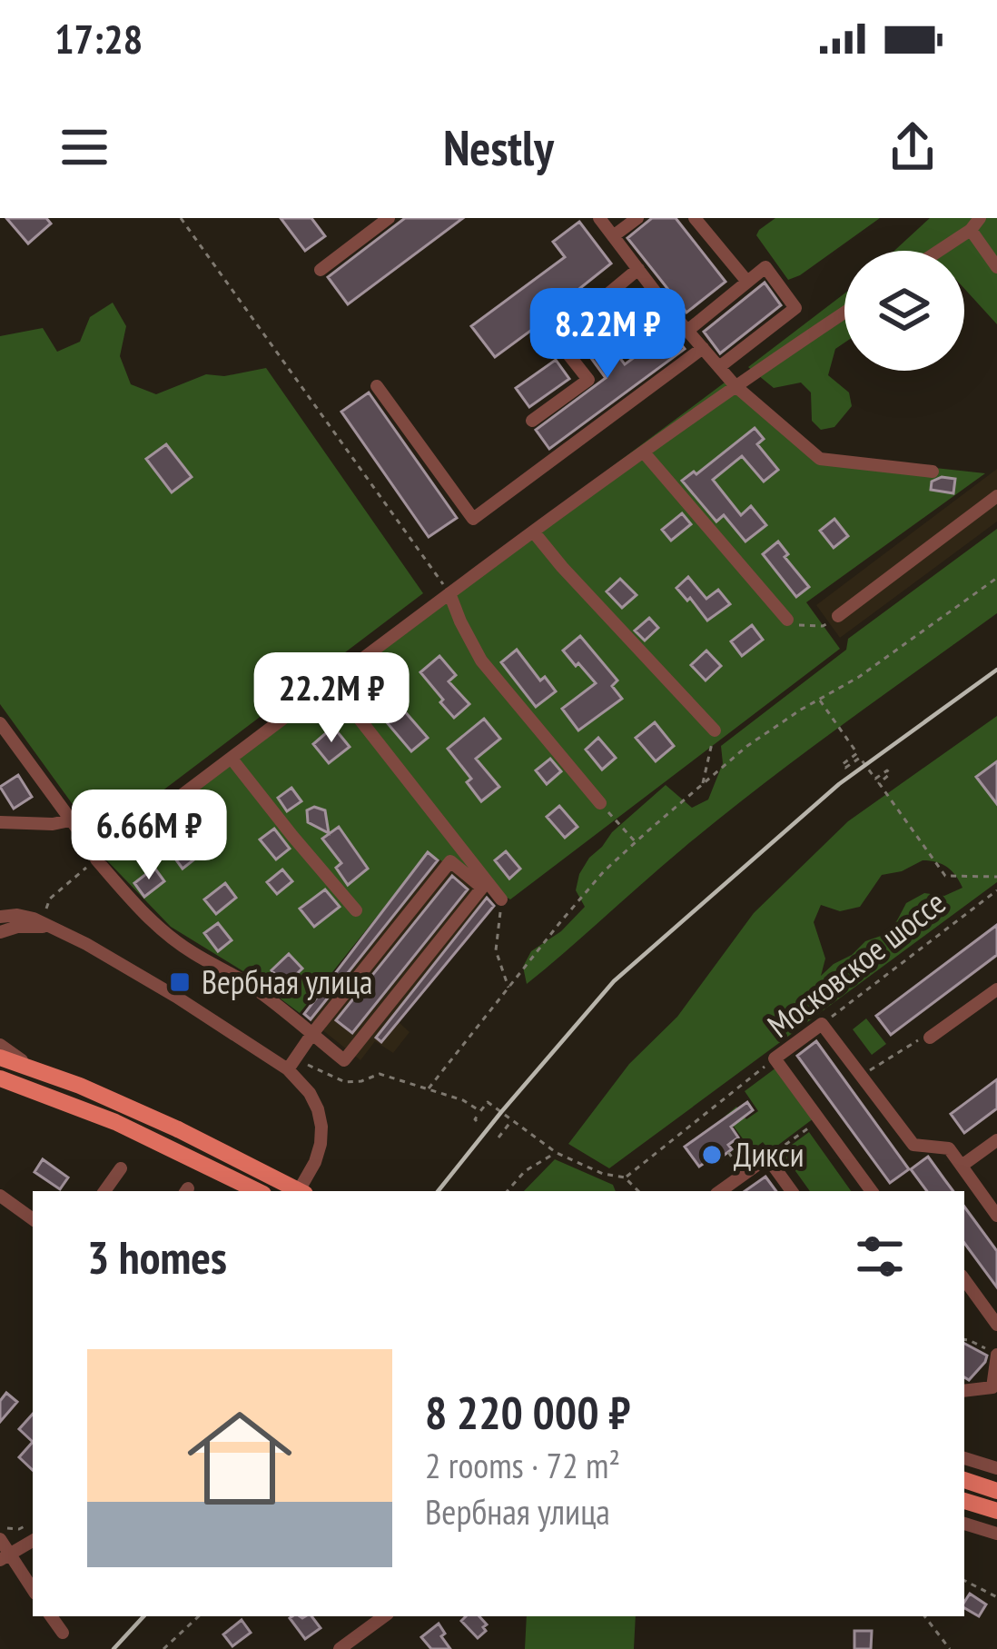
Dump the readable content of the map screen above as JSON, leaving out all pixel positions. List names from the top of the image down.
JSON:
{
  "streets": {
    "street": ["Московское шоссе"]
  },
  "places": {
    "transit": ["Вербная улица"],
    "other": ["Дикси"]
  },
  "page": {
    "status": "17:28",
    "header": "Nestly",
    "price": ["8.22M ₽", "22.2M ₽", "6.66M ₽"],
    "heading": "3 homes",
    "list": [
      {
        "name": "8 220 000 ₽",
        "note": "2 rooms · 72 m² · Вербная улица"
      }
    ]
  }
}
